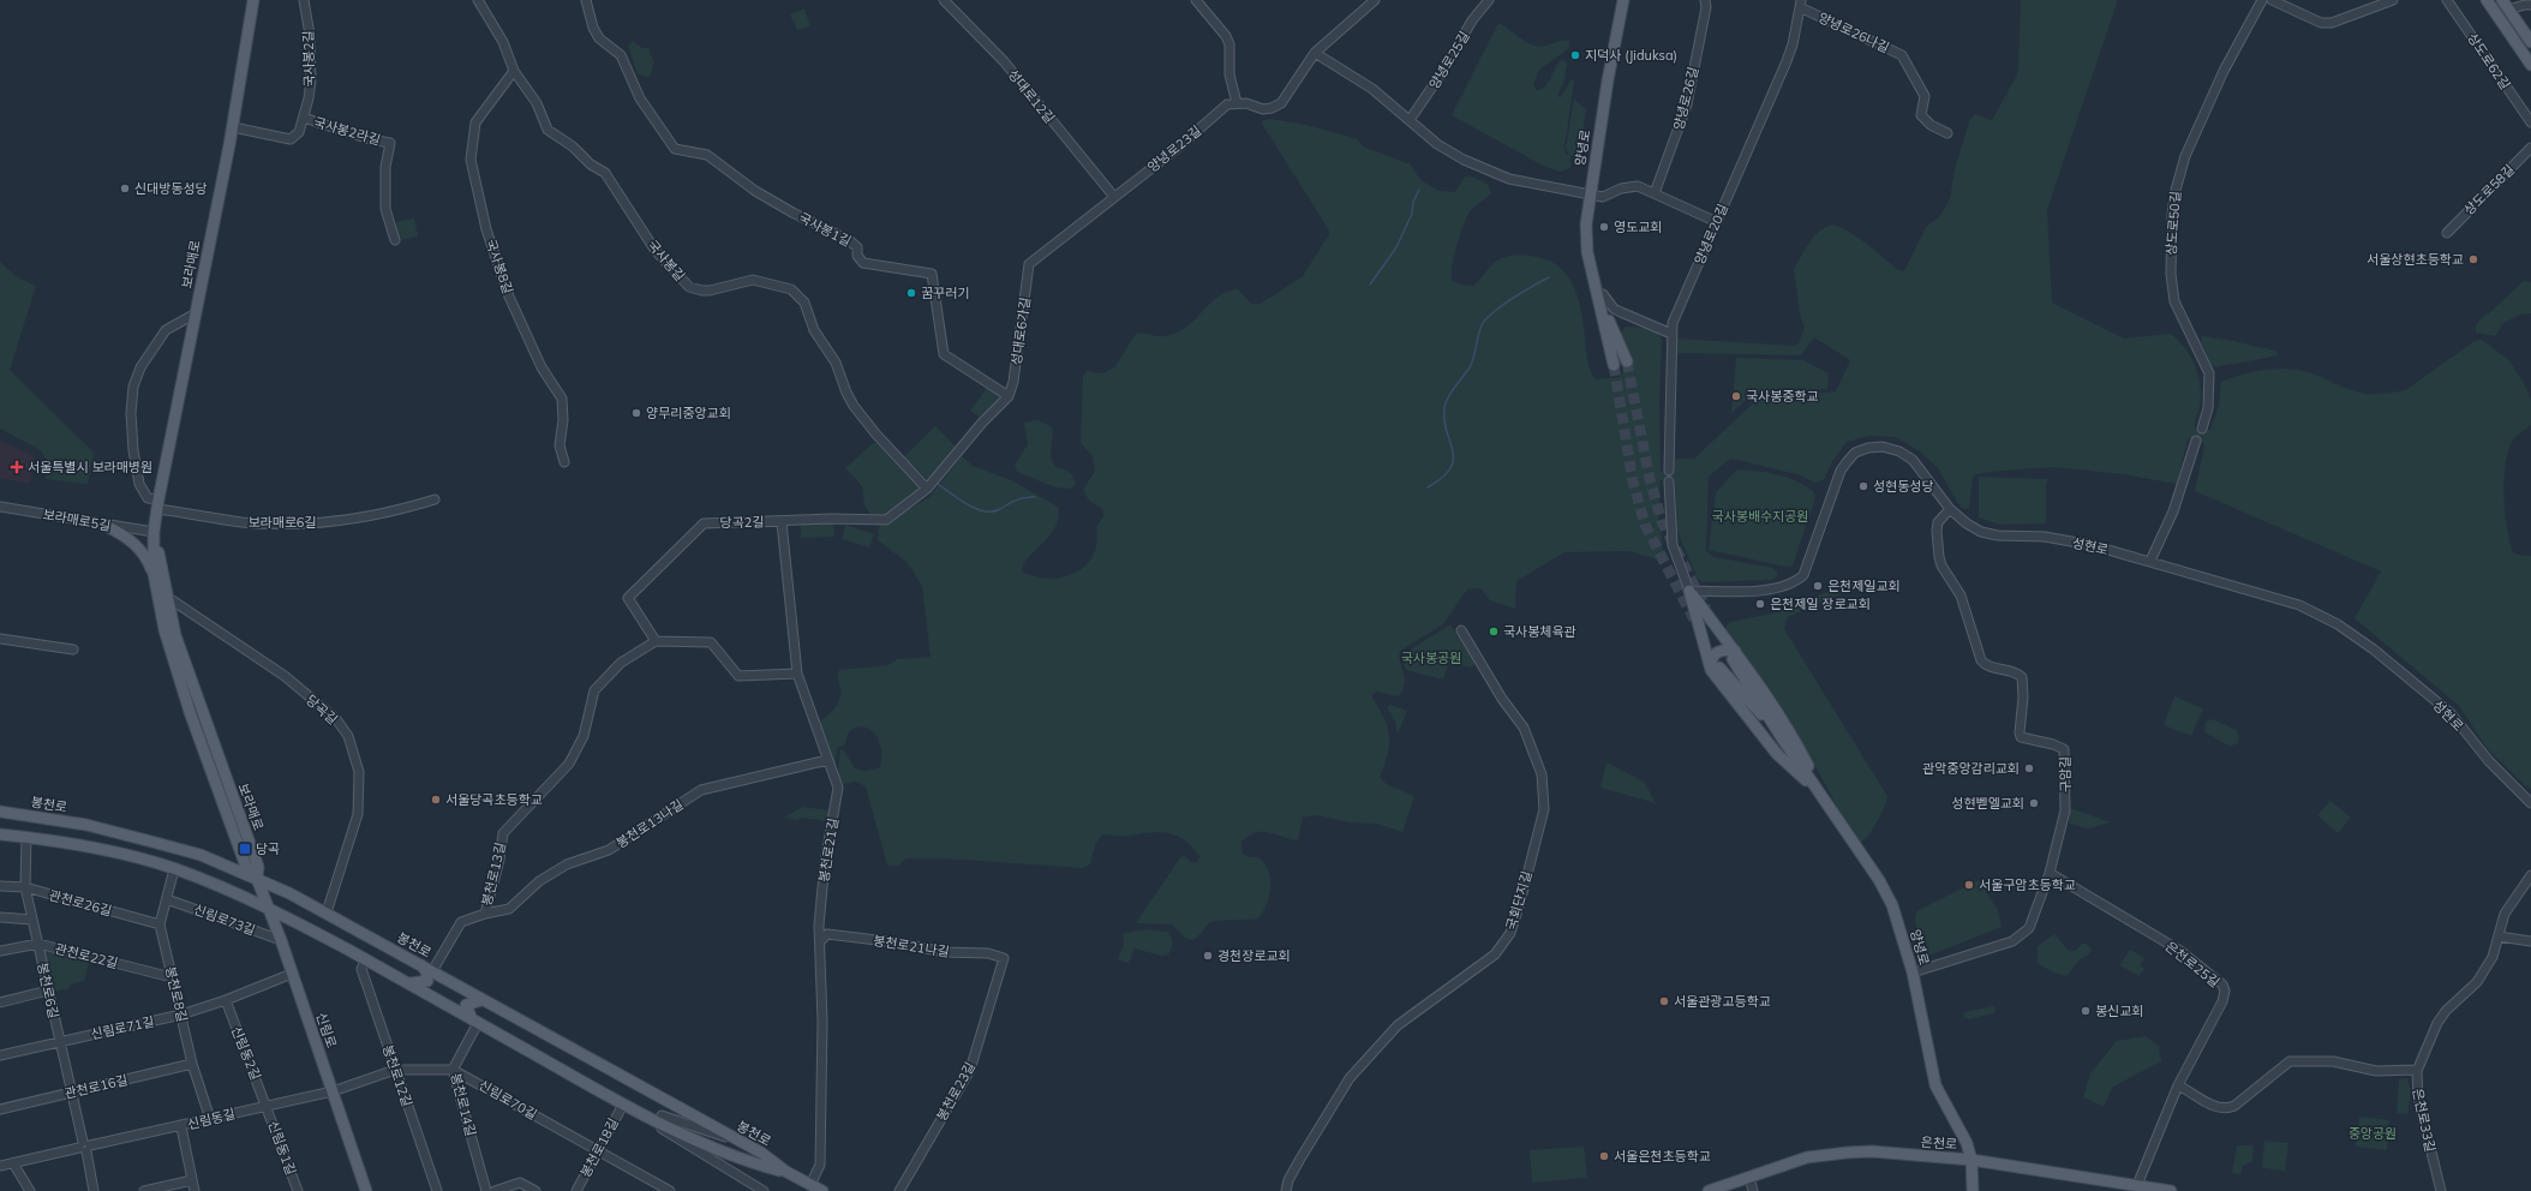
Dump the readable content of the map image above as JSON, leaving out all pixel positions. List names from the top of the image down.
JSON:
{
  "streets": {
    "main road": [
      "양녕로",
      "보라매로",
      "봉천로",
      "신림로",
      "은천로"
    ],
    "street": [
      "양녕로26나길",
      "국사봉2길",
      "양녕로25길",
      "상도로62길",
      "성대로12길",
      "양녕로26길",
      "국사봉2라길",
      "양녕로23길",
      "상도로58길",
      "상도로50길",
      "국사봉1길",
      "양녕로20길",
      "국사봉길",
      "국사봉8길",
      "성대로6가길",
      "보라매로5길",
      "보라매로6길",
      "당곡2길",
      "성현로",
      "당곡길",
      "구암길",
      "봉천로13나길",
      "봉천로21길",
      "봉천로13길",
      "국회단지길",
      "관천로26길",
      "신림로73길",
      "봉천로21나길",
      "관천로22길",
      "은천로25길",
      "봉천로6길",
      "봉천로8길",
      "신림로71길",
      "신림동2길",
      "봉천로12길",
      "관천로16길",
      "봉천로23길",
      "신림로70길",
      "봉천로14길",
      "신림동길",
      "은천로33길",
      "신림동1길",
      "봉천로18길"
    ]
  },
  "crossings": [
    ["양녕로26나길", "양녕로20길"],
    ["국사봉2길", "국사봉2라길"],
    ["국사봉2길", "보라매로"],
    ["성대로12길", "양녕로23길"],
    ["양녕로", "구암길"],
    ["양녕로", "은천로"],
    ["양녕로23길", "성대로6가길"],
    ["국사봉1길", "성대로6가길"],
    ["국사봉길", "국사봉8길"],
    ["국사봉길", "당곡2길"],
    ["보라매로", "보라매로5길"],
    ["보라매로", "보라매로6길"],
    ["보라매로", "당곡길"],
    ["보라매로", "봉천로"],
    ["보라매로", "신림로"],
    ["당곡2길", "봉천로21길"],
    ["당곡2길", "봉천로13길"],
    ["성현로", "구암길"],
    ["당곡길", "봉천로"],
    ["구암길", "은천로25길"],
    ["봉천로", "봉천로21길"],
    ["봉천로", "봉천로13길"],
    ["봉천로", "봉천로6길"],
    ["봉천로", "봉천로8길"],
    ["봉천로", "신림로"],
    ["봉천로", "봉천로12길"],
    ["봉천로", "봉천로14길"],
    ["봉천로", "봉천로18길"],
    ["봉천로13나길", "봉천로21길"],
    ["봉천로13나길", "봉천로13길"],
    ["봉천로21길", "봉천로21나길"],
    ["관천로26길", "봉천로6길"],
    ["관천로26길", "봉천로8길"],
    ["신림로73길", "봉천로8길"],
    ["신림로73길", "신림로"],
    ["봉천로21나길", "봉천로23길"],
    ["관천로22길", "봉천로6길"],
    ["관천로22길", "봉천로8길"],
    ["은천로25길", "은천로"],
    ["봉천로6길", "신림로71길"],
    ["봉천로6길", "관천로16길"],
    ["봉천로6길", "신림동길"],
    ["봉천로8길", "신림로71길"],
    ["봉천로8길", "관천로16길"],
    ["봉천로8길", "신림동길"],
    ["신림로71길", "신림로"],
    ["신림로71길", "신림동2길"],
    ["신림로", "신림로70길"],
    ["신림로", "신림동길"],
    ["신림동2길", "신림동길"],
    ["신림동2길", "신림동1길"],
    ["봉천로12길", "신림로70길"],
    ["신림로70길", "봉천로14길"],
    ["신림로70길", "신림동길"],
    ["신림로70길", "봉천로18길"],
    ["신림동길", "신림동1길"]
  ],
  "parks": ["국사봉배수지공원", "국사봉공원", "중앙공원"],
  "places": {
    "other": [
      "지덕사 (Jiduksa)",
      "신대방동성당",
      "영도교회",
      "서울상현초등학교",
      "꿈꾸러기",
      "국사봉중학교",
      "양무리중앙교회",
      "성현동성당",
      "은천제일교회",
      "은천제일 장로교회",
      "국사봉체육관",
      "관악중앙감리교회",
      "서울당곡초등학교",
      "성현벧엘교회",
      "서울구암초등학교",
      "경천장로교회",
      "서울관광고등학교",
      "봉신교회",
      "서울은천초등학교"
    ],
    "health": ["서울특별시 보라매병원"],
    "transit": ["당곡"]
  }
}
